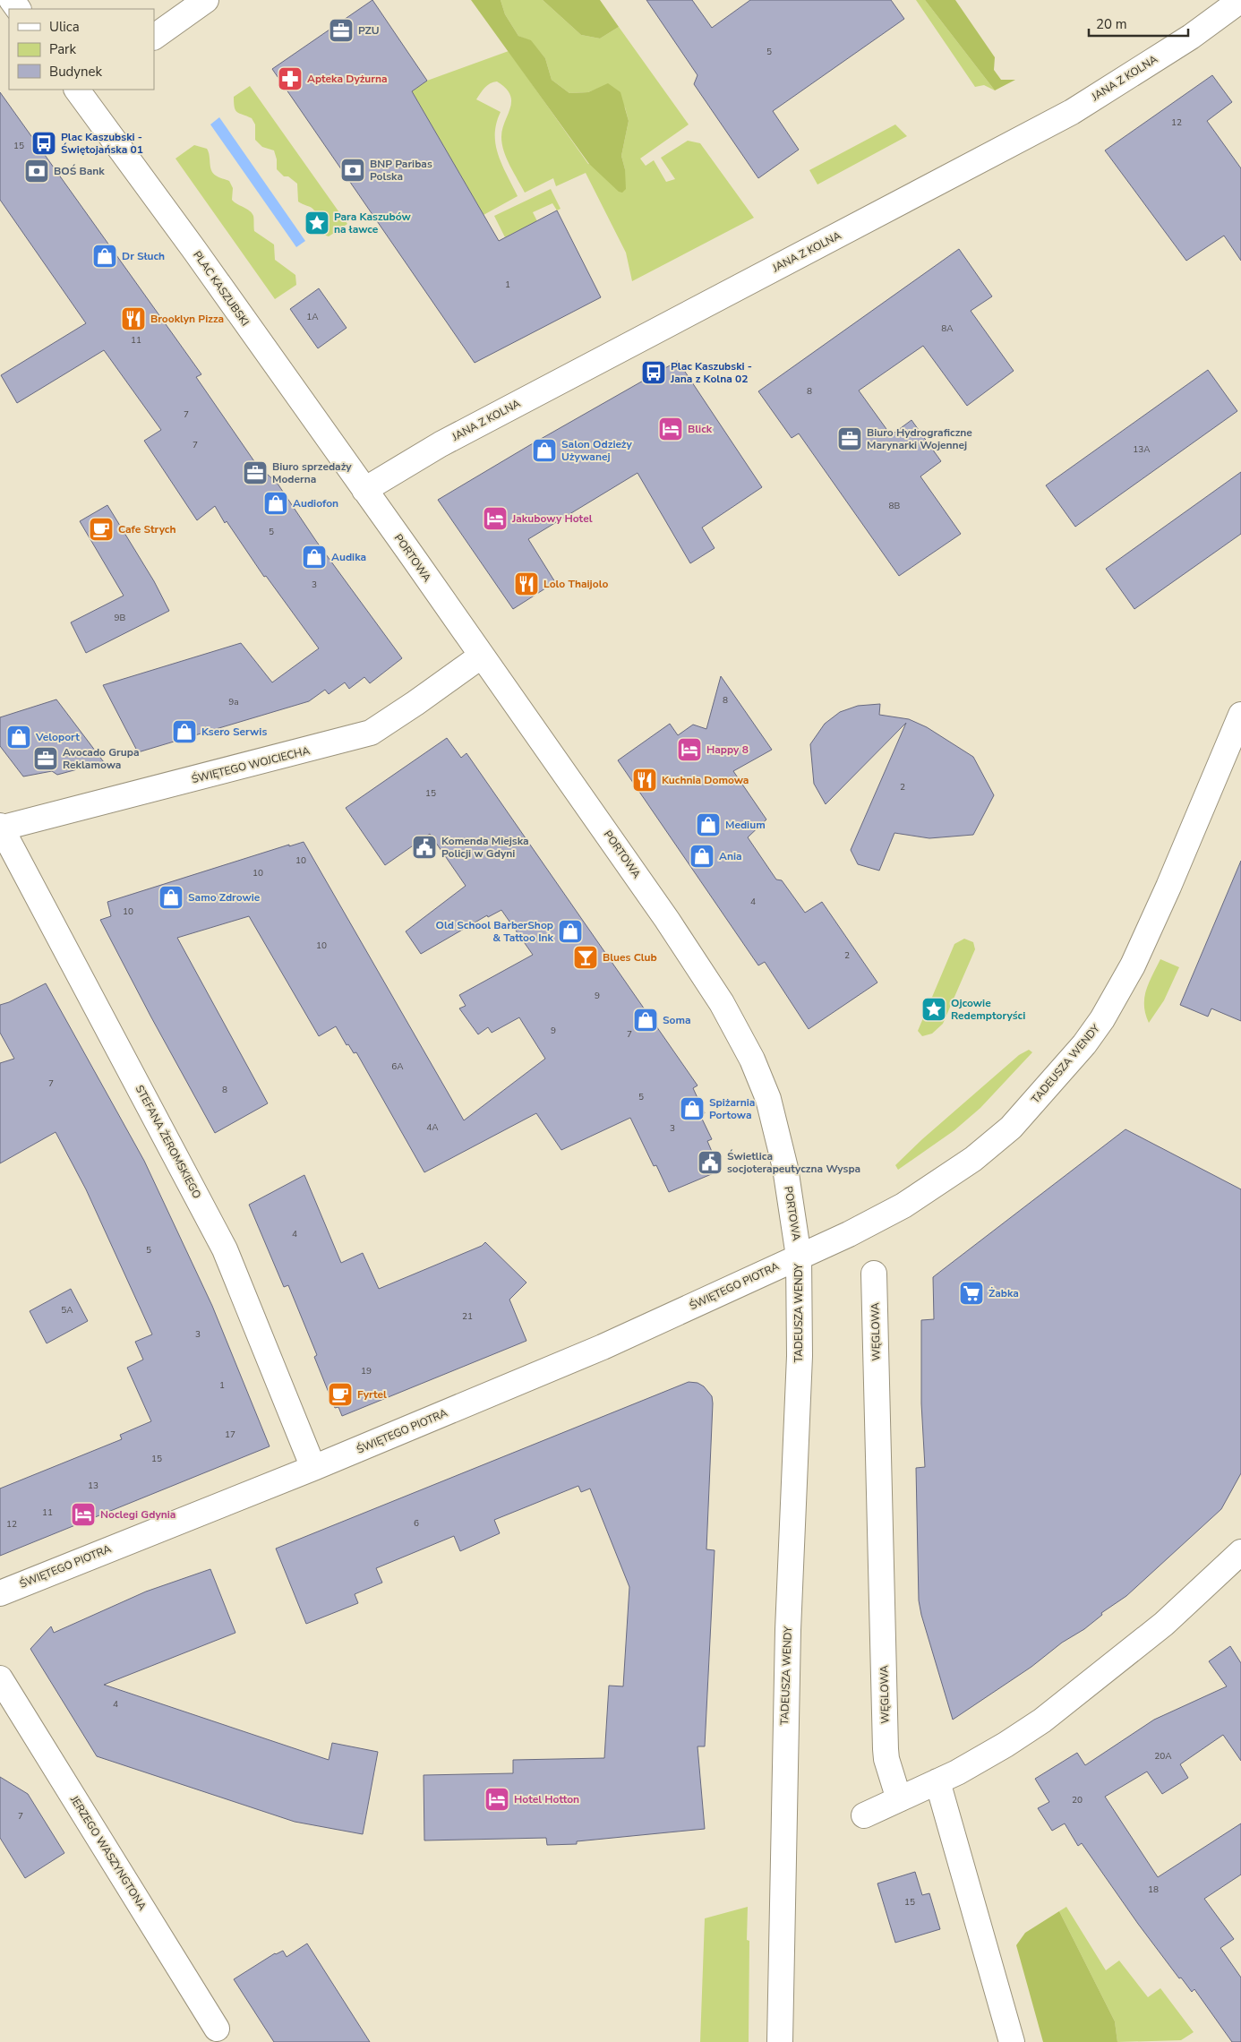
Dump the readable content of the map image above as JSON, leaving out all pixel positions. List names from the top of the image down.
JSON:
{
  "streets": {
    "street": [
      "JANA Z KOLNA",
      "PLAC KASZUBSKI",
      "PORTOWA",
      "ŚWIĘTEGO WOJCIECHA",
      "TADEUSZA WENDY",
      "STEFANA ŻEROMSKIEGO",
      "ŚWIĘTEGO PIOTRA",
      "WĘGLOWA",
      "JERZEGO WASZYNGTONA"
    ]
  },
  "crossings": [
    ["JANA Z KOLNA", "PLAC KASZUBSKI"],
    ["JANA Z KOLNA", "PORTOWA"],
    ["PLAC KASZUBSKI", "PORTOWA"],
    ["PORTOWA", "ŚWIĘTEGO WOJCIECHA"],
    ["PORTOWA", "TADEUSZA WENDY"],
    ["PORTOWA", "ŚWIĘTEGO PIOTRA"],
    ["ŚWIĘTEGO WOJCIECHA", "STEFANA ŻEROMSKIEGO"],
    ["TADEUSZA WENDY", "ŚWIĘTEGO PIOTRA"],
    ["STEFANA ŻEROMSKIEGO", "ŚWIĘTEGO PIOTRA"]
  ],
  "places": {
    "office": [
      "PZU",
      "Biuro Hydrograficzne Marynarki Wojennej",
      "Biuro sprzedaży Moderna",
      "Avocado Grupa Reklamowa"
    ],
    "pharmacy": ["Apteka Dyżurna"],
    "bus stop": ["Plac Kaszubski - Świętojańska 01", "Plac Kaszubski - Jana z Kolna 02"],
    "bank": ["BNP Paribas Polska", "BOŚ Bank"],
    "place": ["Para Kaszubów na ławce", "Ojcowie Redemptoryści"],
    "shop": [
      "Dr Słuch",
      "Salon Odzieży Używanej",
      "Audiofon",
      "Audika",
      "Ksero Serwis",
      "Veloport",
      "Medium",
      "Ania",
      "Samo Zdrowie",
      "Old School BarberShop & Tattoo Ink",
      "Soma",
      "Spiżarnia Portowa"
    ],
    "restaurant": ["Brooklyn Pizza", "Lolo Thaijolo", "Kuchnia Domowa"],
    "hotel": [
      "Blick",
      "Jakubowy Hotel",
      "Happy 8",
      "Noclegi Gdynia",
      "Hotel Hotton"
    ],
    "cafe": ["Cafe Strych", "Fyrtel"],
    "public building": ["Komenda Miejska Policji w Gdyni", "Świetlica socjoterapeutyczna Wyspa"],
    "bar": ["Blues Club"],
    "supermarket": ["Żabka"]
  },
  "house_numbers": [
    "5",
    "12",
    "15",
    "1",
    "1A",
    "8A",
    "11",
    "8",
    "7",
    "7",
    "13A",
    "8B",
    "5",
    "3",
    "9B",
    "8",
    "9a",
    "2",
    "15",
    "10",
    "10",
    "4",
    "10",
    "10",
    "2",
    "9",
    "9",
    "7",
    "6A",
    "7",
    "8",
    "5",
    "4A",
    "3",
    "4",
    "5",
    "5A",
    "21",
    "3",
    "19",
    "1",
    "17",
    "15",
    "13",
    "11",
    "6",
    "12",
    "4",
    "20A",
    "20",
    "7",
    "18",
    "15"
  ],
  "legend": ["Ulica", "Park", "Budynek"],
  "scale_bar": "20 m"
}
